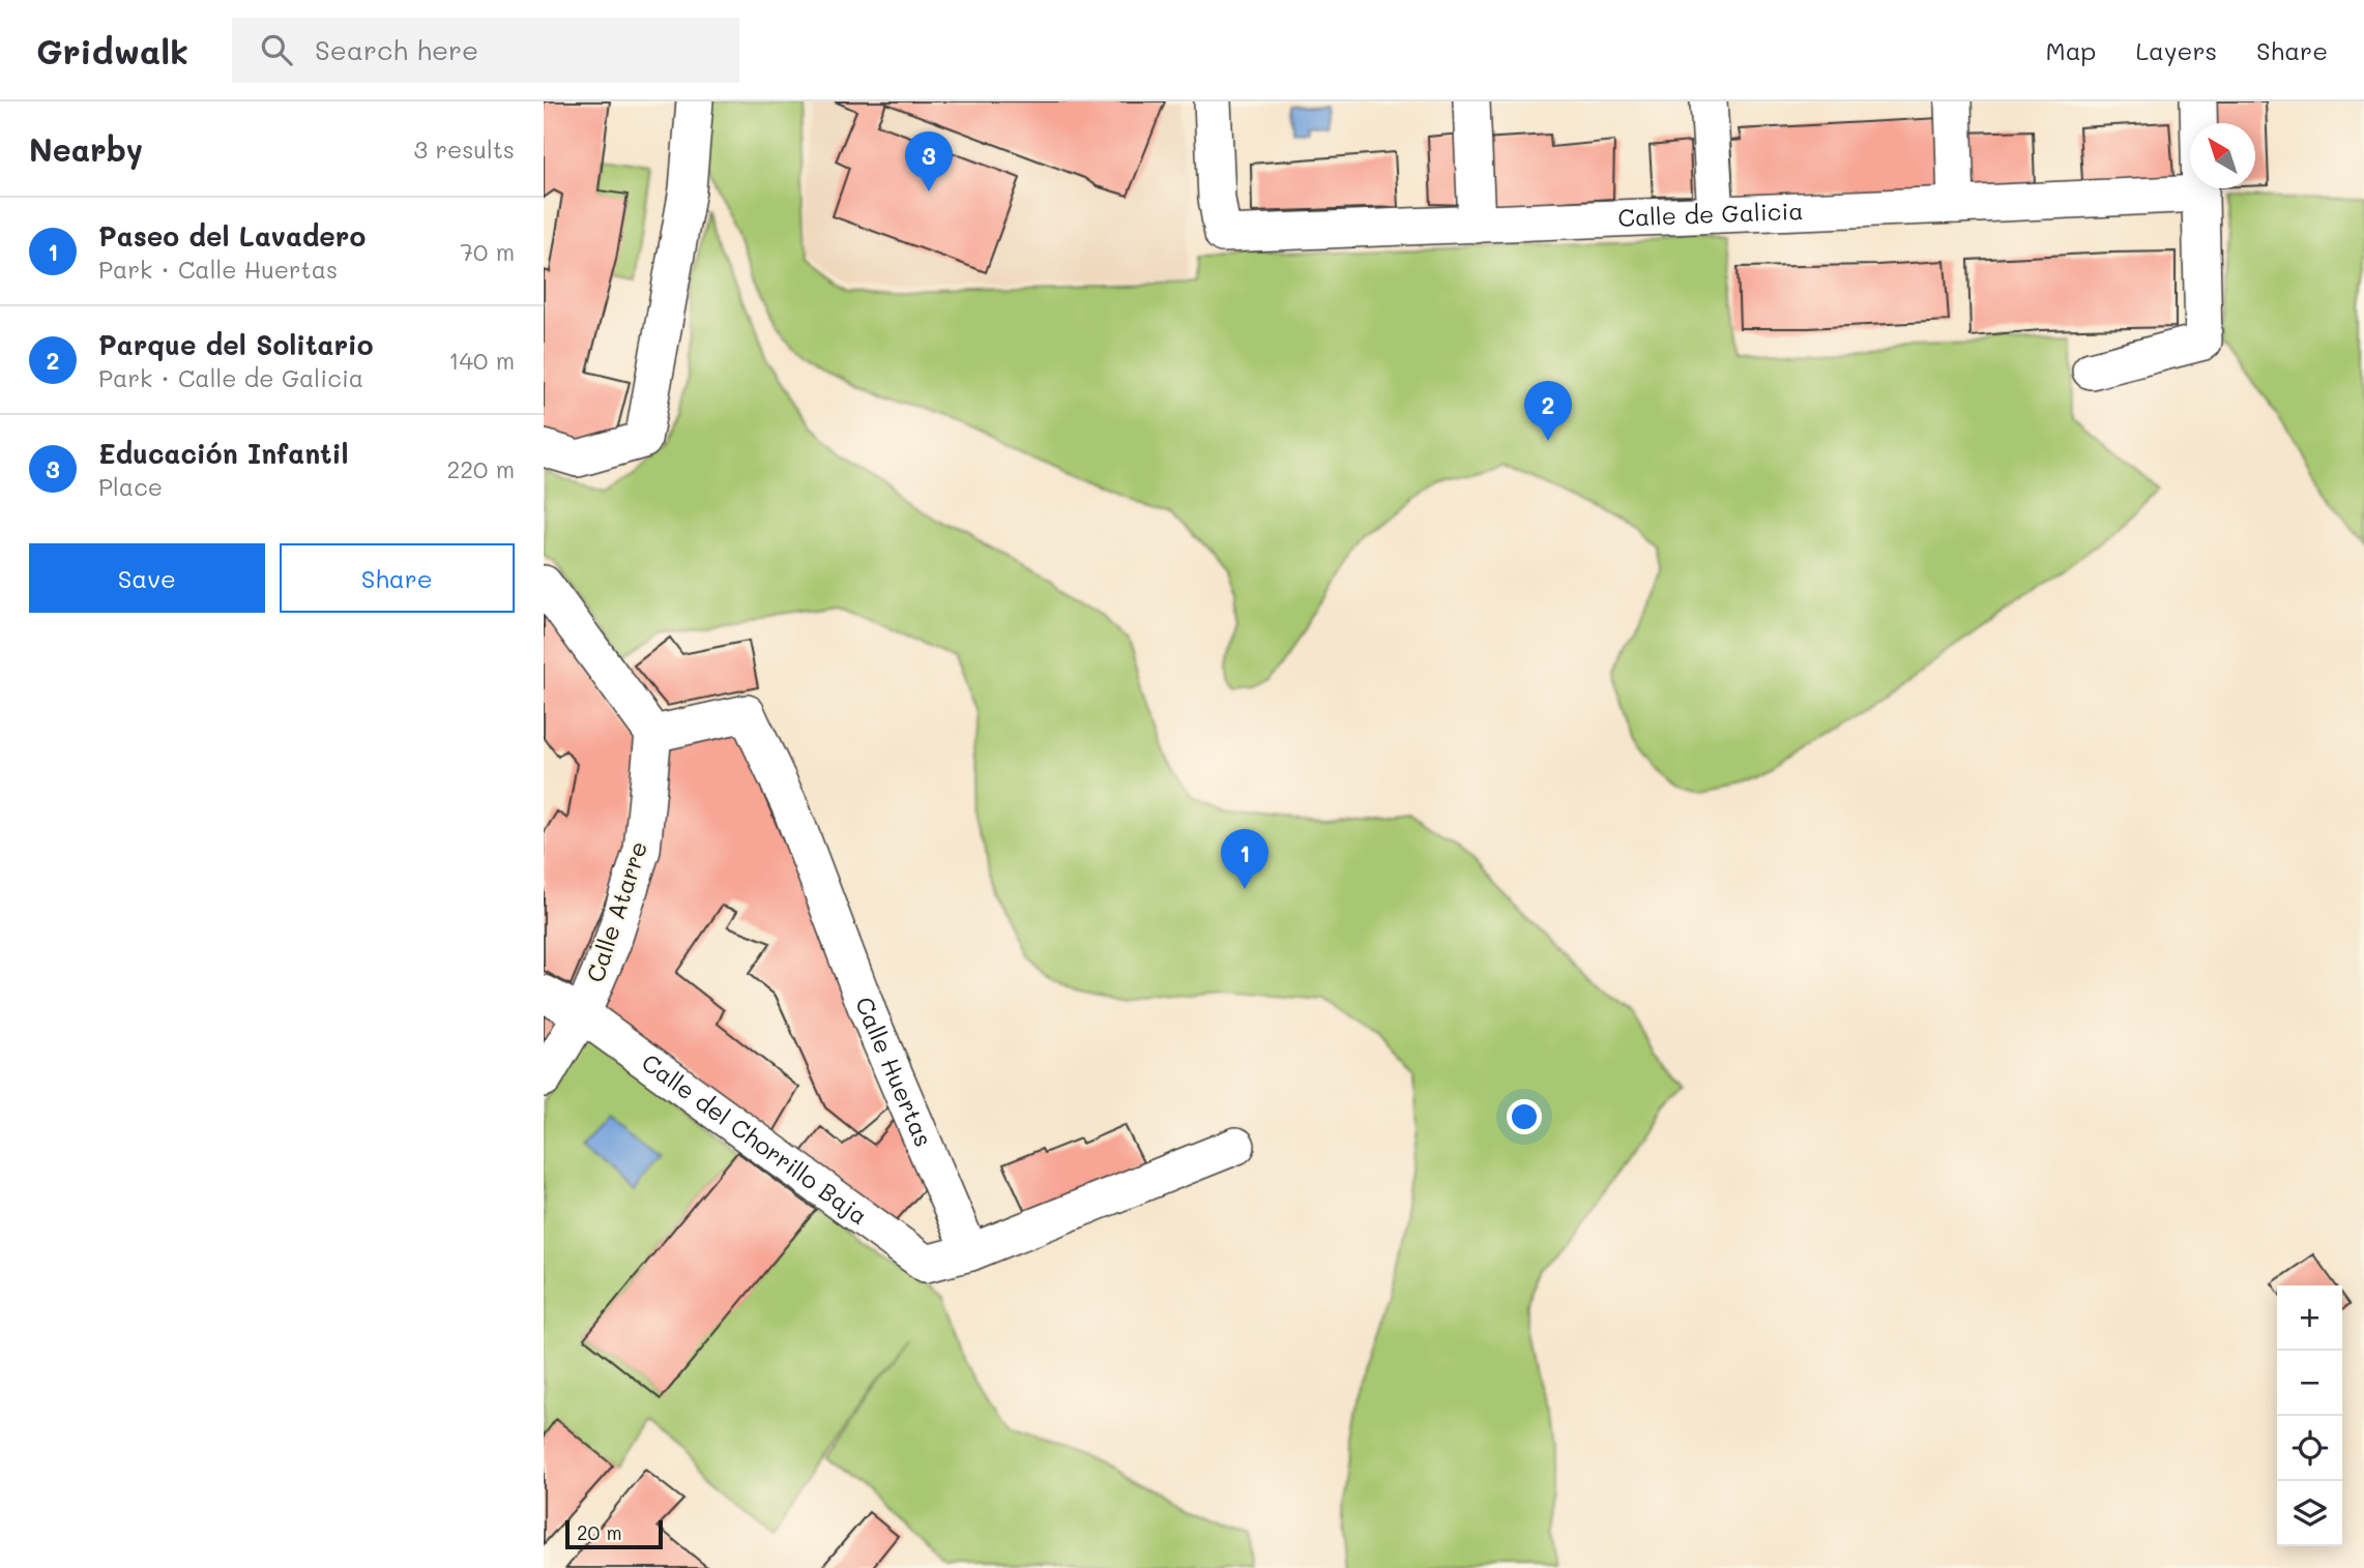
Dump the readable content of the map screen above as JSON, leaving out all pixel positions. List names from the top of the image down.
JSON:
{
  "streets": {
    "street": [
      "Calle de Galicia",
      "Calle Atarre",
      "Calle Huertas",
      "Calle del Chorrillo Baja"
    ]
  },
  "crossings": [
    ["Calle Atarre", "Calle Huertas"],
    ["Calle Atarre", "Calle del Chorrillo Baja"],
    ["Calle Huertas", "Calle del Chorrillo Baja"]
  ],
  "scale_bar": "20 m",
  "north": "top left",
  "page": {
    "header": "Gridwalk",
    "search": "Search here",
    "nav": ["Map", "Layers", "Share"],
    "heading": ["Nearby", "3 results"],
    "pins": ["3", "2", "1"],
    "list": [
      {
        "mark": "1",
        "name": "Paseo del Lavadero",
        "note": "Park · Calle Huertas",
        "value": "70 m"
      },
      {
        "mark": "2",
        "name": "Parque del Solitario",
        "note": "Park · Calle de Galicia",
        "value": "140 m"
      },
      {
        "mark": "3",
        "name": "Educación Infantil",
        "note": "Place",
        "value": "220 m"
      }
    ],
    "buttons": ["Save", "Share"],
    "map_buttons": ["+", "−"],
    "scale": "20 m"
  }
}
